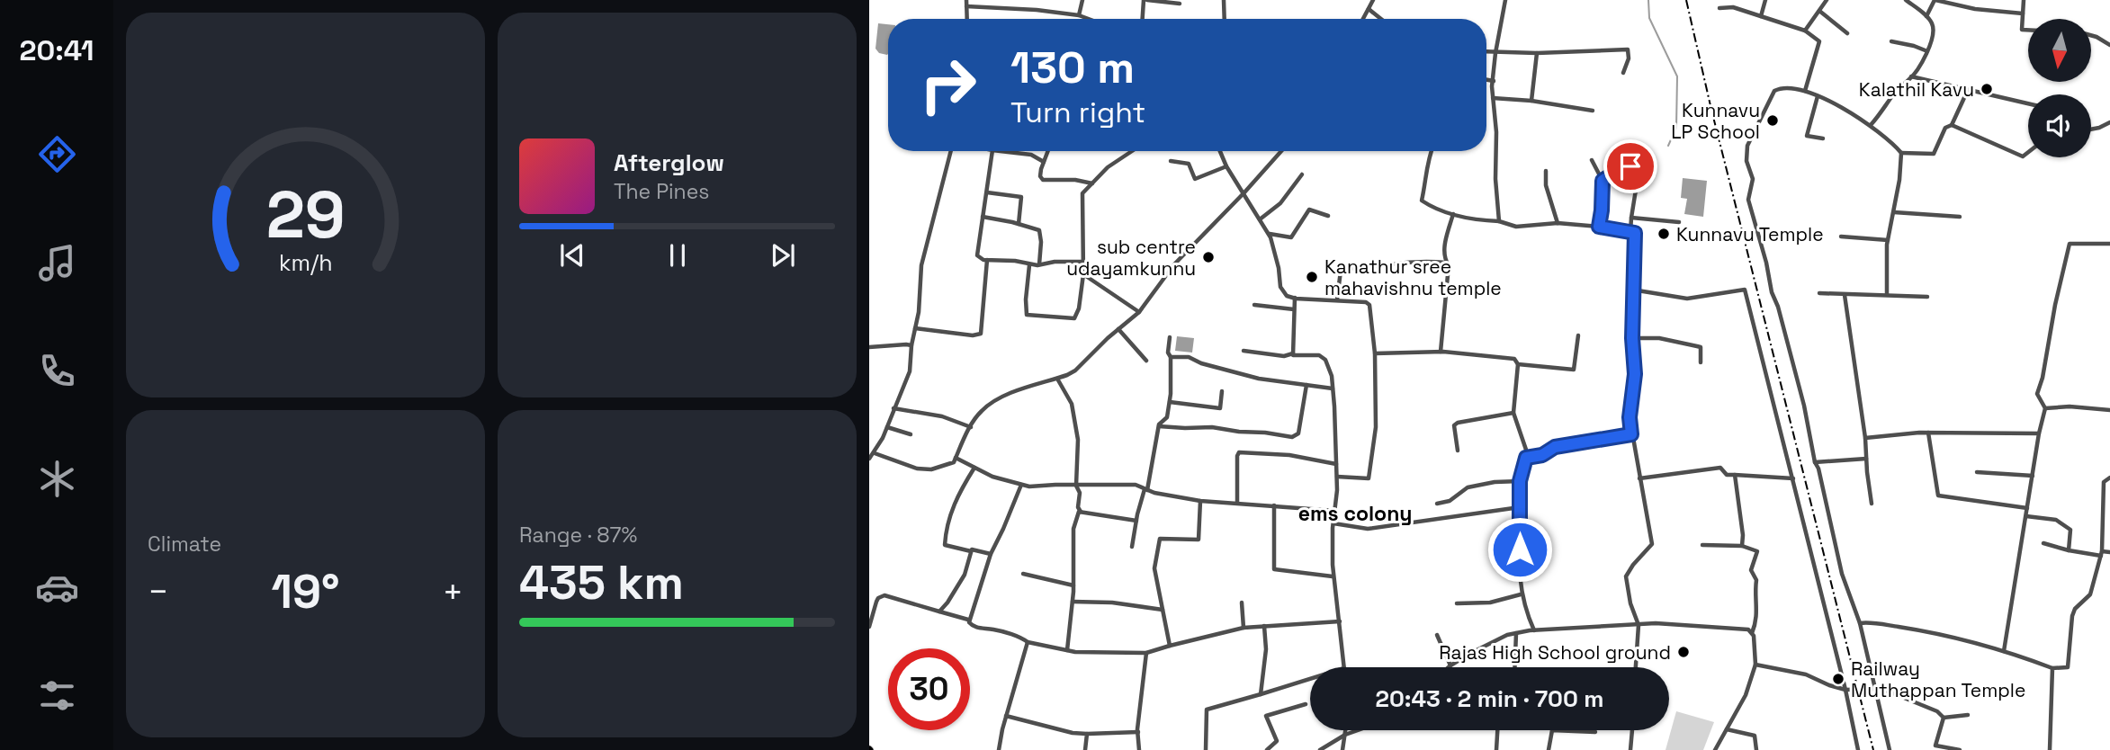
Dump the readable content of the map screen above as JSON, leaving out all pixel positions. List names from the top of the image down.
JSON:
{
  "districts": ["ems colony"],
  "places": [
    "Kalathil Kavu",
    "Kunnavu LP School",
    "Kunnavu Temple",
    "sub centre udayamkunnu",
    "Kanathur sree mahavishnu temple",
    "Rajas High School ground",
    "Railway Muthappan Temple"
  ],
  "north": "bottom",
  "page": {
    "tabs": "20:41",
    "turn": ["130 m", "Turn right"],
    "song": ["Afterglow", "The Pines"],
    "tile": [
      "Climate",
      ["Range · 87%", "435 km"]
    ],
    "heat": ["−", "19°", "+"],
    "limit": "30",
    "trip": "20:43 · 2 min · 700 m",
    "gauge": ["29", "km/h"]
  }
}
